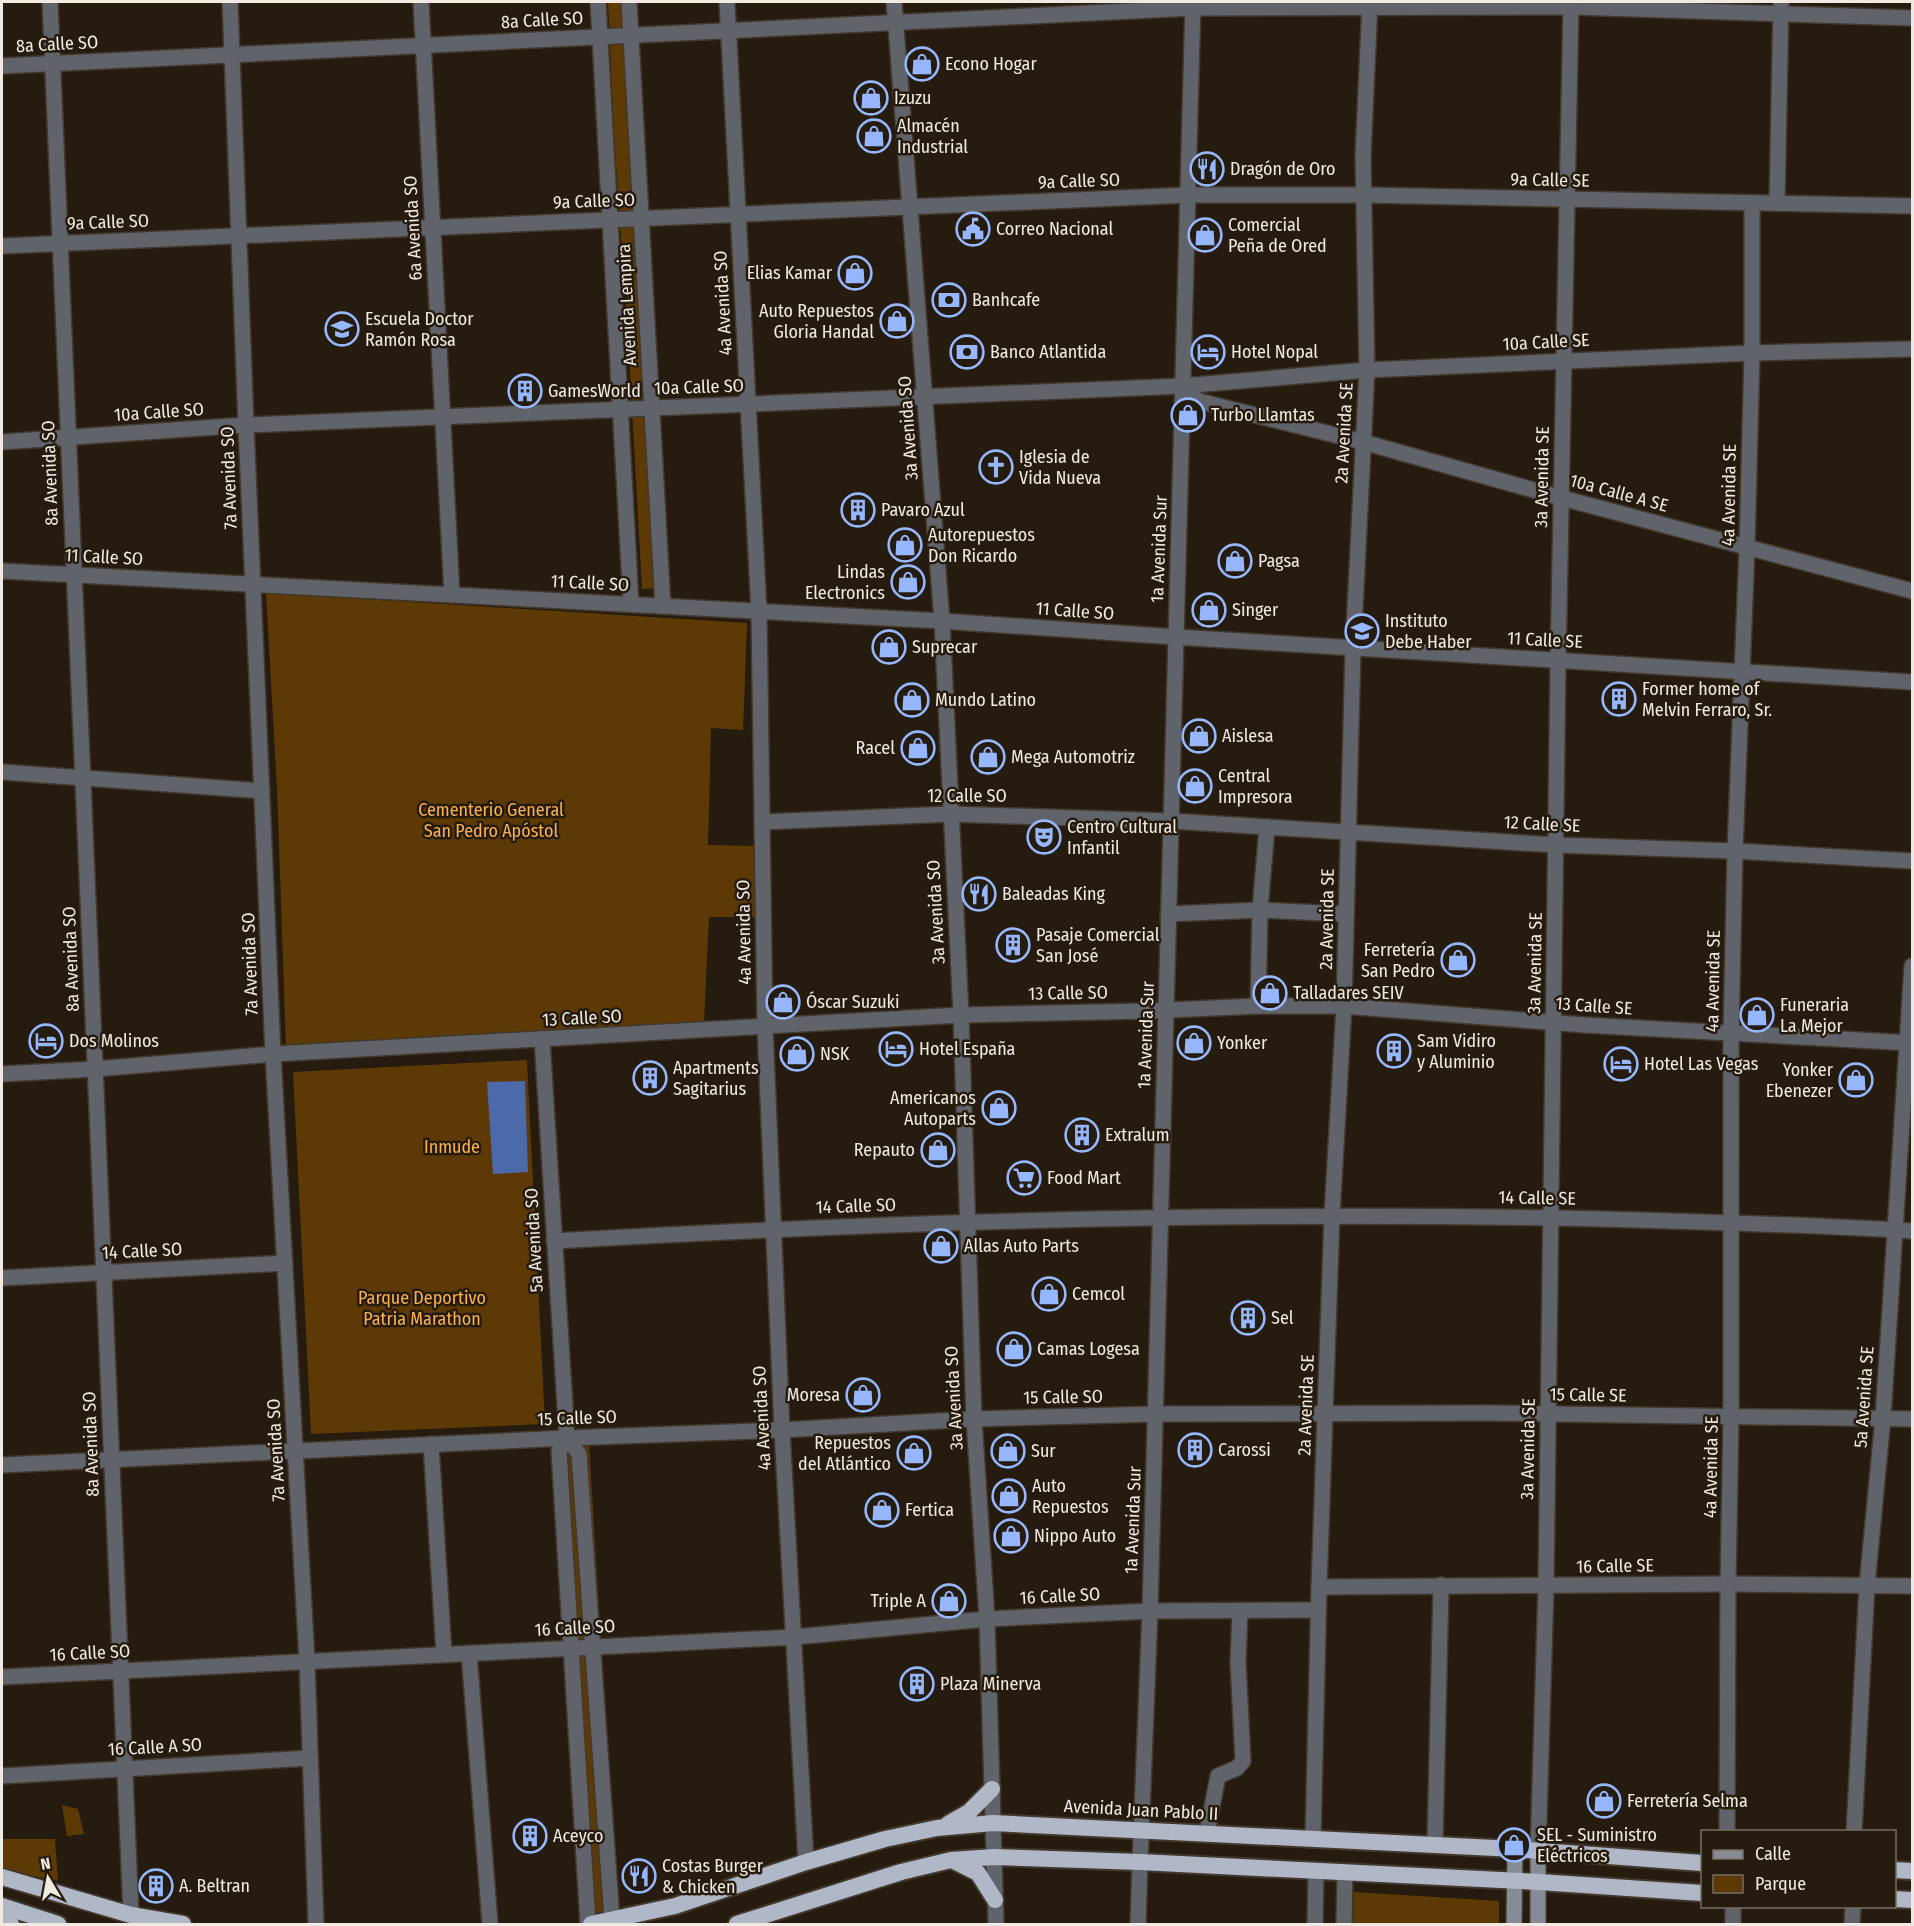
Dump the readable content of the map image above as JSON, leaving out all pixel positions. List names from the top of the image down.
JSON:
{
  "streets": {
    "highway": ["Avenida Juan Pablo II"],
    "main road": ["3a Avenida SE"],
    "street": [
      "8a Calle SO",
      "9a Calle SE",
      "9a Calle SO",
      "6a Avenida SO",
      "4a Avenida SO",
      "Avenida Lempira",
      "10a Calle SE",
      "10a Calle SO",
      "3a Avenida SO",
      "2a Avenida SE",
      "8a Avenida SO",
      "7a Avenida SO",
      "10a Calle A SE",
      "4a Avenida SE",
      "1a Avenida Sur",
      "11 Calle SO",
      "11 Calle SE",
      "12 Calle SO",
      "12 Calle SE",
      "13 Calle SO",
      "13 Calle SE",
      "14 Calle SE",
      "14 Calle SO",
      "5a Avenida SO",
      "15 Calle SE",
      "15 Calle SO",
      "5a Avenida SE",
      "16 Calle SE",
      "16 Calle SO",
      "16 Calle A SO"
    ]
  },
  "crossings": [
    ["8a Calle SO", "6a Avenida SO"],
    ["8a Calle SO", "4a Avenida SO"],
    ["8a Calle SO", "Avenida Lempira"],
    ["8a Calle SO", "3a Avenida SO"],
    ["8a Calle SO", "2a Avenida SE"],
    ["8a Calle SO", "8a Avenida SO"],
    ["8a Calle SO", "3a Avenida SE"],
    ["8a Calle SO", "7a Avenida SO"],
    ["8a Calle SO", "1a Avenida Sur"],
    ["9a Calle SE", "9a Calle SO"],
    ["9a Calle SE", "2a Avenida SE"],
    ["9a Calle SE", "3a Avenida SE"],
    ["9a Calle SE", "4a Avenida SE"],
    ["9a Calle SE", "1a Avenida Sur"],
    ["9a Calle SO", "6a Avenida SO"],
    ["9a Calle SO", "4a Avenida SO"],
    ["9a Calle SO", "Avenida Lempira"],
    ["9a Calle SO", "3a Avenida SO"],
    ["9a Calle SO", "8a Avenida SO"],
    ["9a Calle SO", "7a Avenida SO"],
    ["9a Calle SO", "1a Avenida Sur"],
    ["6a Avenida SO", "10a Calle SO"],
    ["6a Avenida SO", "11 Calle SO"],
    ["4a Avenida SO", "10a Calle SO"],
    ["4a Avenida SO", "11 Calle SO"],
    ["4a Avenida SO", "12 Calle SO"],
    ["4a Avenida SO", "13 Calle SO"],
    ["4a Avenida SO", "14 Calle SO"],
    ["4a Avenida SO", "15 Calle SO"],
    ["4a Avenida SO", "16 Calle SO"],
    ["4a Avenida SO", "Avenida Juan Pablo II"],
    ["Avenida Lempira", "10a Calle SO"],
    ["Avenida Lempira", "11 Calle SO"],
    ["10a Calle SE", "10a Calle SO"],
    ["10a Calle SE", "2a Avenida SE"],
    ["10a Calle SE", "3a Avenida SE"],
    ["10a Calle SE", "10a Calle A SE"],
    ["10a Calle SE", "4a Avenida SE"],
    ["10a Calle SE", "1a Avenida Sur"],
    ["10a Calle SO", "3a Avenida SO"],
    ["10a Calle SO", "8a Avenida SO"],
    ["10a Calle SO", "7a Avenida SO"],
    ["10a Calle SO", "10a Calle A SE"],
    ["10a Calle SO", "1a Avenida Sur"],
    ["3a Avenida SO", "11 Calle SO"],
    ["3a Avenida SO", "12 Calle SO"],
    ["3a Avenida SO", "13 Calle SO"],
    ["3a Avenida SO", "14 Calle SO"],
    ["3a Avenida SO", "15 Calle SO"],
    ["3a Avenida SO", "16 Calle SO"],
    ["3a Avenida SO", "Avenida Juan Pablo II"],
    ["2a Avenida SE", "10a Calle A SE"],
    ["2a Avenida SE", "11 Calle SE"],
    ["2a Avenida SE", "12 Calle SE"],
    ["2a Avenida SE", "13 Calle SE"],
    ["2a Avenida SE", "14 Calle SE"],
    ["2a Avenida SE", "15 Calle SE"],
    ["2a Avenida SE", "16 Calle SE"],
    ["2a Avenida SE", "Avenida Juan Pablo II"],
    ["8a Avenida SO", "11 Calle SO"],
    ["8a Avenida SO", "13 Calle SO"],
    ["8a Avenida SO", "14 Calle SO"],
    ["8a Avenida SO", "15 Calle SO"],
    ["8a Avenida SO", "16 Calle SO"],
    ["8a Avenida SO", "16 Calle A SO"],
    ["3a Avenida SE", "10a Calle A SE"],
    ["3a Avenida SE", "11 Calle SE"],
    ["3a Avenida SE", "12 Calle SE"],
    ["3a Avenida SE", "13 Calle SE"],
    ["3a Avenida SE", "14 Calle SE"],
    ["3a Avenida SE", "15 Calle SE"],
    ["3a Avenida SE", "16 Calle SE"],
    ["3a Avenida SE", "Avenida Juan Pablo II"],
    ["7a Avenida SO", "11 Calle SO"],
    ["7a Avenida SO", "13 Calle SO"],
    ["7a Avenida SO", "14 Calle SO"],
    ["7a Avenida SO", "15 Calle SO"],
    ["7a Avenida SO", "16 Calle SO"],
    ["7a Avenida SO", "16 Calle A SO"],
    ["10a Calle A SE", "4a Avenida SE"],
    ["10a Calle A SE", "1a Avenida Sur"],
    ["4a Avenida SE", "11 Calle SE"],
    ["4a Avenida SE", "12 Calle SE"],
    ["4a Avenida SE", "13 Calle SE"],
    ["4a Avenida SE", "14 Calle SE"],
    ["4a Avenida SE", "15 Calle SE"],
    ["4a Avenida SE", "16 Calle SE"],
    ["1a Avenida Sur", "11 Calle SO"],
    ["1a Avenida Sur", "11 Calle SE"],
    ["1a Avenida Sur", "12 Calle SO"],
    ["1a Avenida Sur", "12 Calle SE"],
    ["1a Avenida Sur", "13 Calle SO"],
    ["1a Avenida Sur", "13 Calle SE"],
    ["1a Avenida Sur", "14 Calle SE"],
    ["1a Avenida Sur", "14 Calle SO"],
    ["1a Avenida Sur", "15 Calle SE"],
    ["1a Avenida Sur", "15 Calle SO"],
    ["1a Avenida Sur", "16 Calle SO"],
    ["1a Avenida Sur", "Avenida Juan Pablo II"],
    ["11 Calle SO", "11 Calle SE"],
    ["12 Calle SO", "12 Calle SE"],
    ["13 Calle SO", "13 Calle SE"],
    ["13 Calle SO", "5a Avenida SO"],
    ["13 Calle SE", "5a Avenida SE"],
    ["14 Calle SE", "14 Calle SO"],
    ["14 Calle SE", "5a Avenida SE"],
    ["14 Calle SO", "5a Avenida SO"],
    ["5a Avenida SO", "15 Calle SO"],
    ["15 Calle SE", "15 Calle SO"],
    ["15 Calle SE", "5a Avenida SE"],
    ["5a Avenida SE", "16 Calle SE"]
  ],
  "parks": ["Cementerio General San Pedro Apóstol", "Inmude", "Parque Deportivo Patria Marathon"],
  "places": {
    "shop": [
      "Econo Hogar",
      "Izuzu",
      "Almacén Industrial",
      "Comercial Peña de Ored",
      "Elias Kamar",
      "Auto Repuestos Gloria Handal",
      "Turbo Llamtas",
      "Autorepuestos Don Ricardo",
      "Pagsa",
      "Lindas Electronics",
      "Singer",
      "Suprecar",
      "Mundo Latino",
      "Aislesa",
      "Racel",
      "Mega Automotriz",
      "Central Impresora",
      "Ferretería San Pedro",
      "Talladares SEIV",
      "Óscar Suzuki",
      "Funeraria La Mejor",
      "Yonker",
      "NSK",
      "Yonker Ebenezer",
      "Americanos Autoparts",
      "Repauto",
      "Allas Auto Parts",
      "Cemcol",
      "Camas Logesa",
      "Moresa",
      "Sur",
      "Repuestos del Atlántico",
      "Auto Repuestos",
      "Fertica",
      "Nippo Auto",
      "Triple A",
      "Ferretería Selma",
      "SEL - Suministro Eléctricos"
    ],
    "restaurant": ["Dragón de Oro", "Baleadas King", "Costas Burger & Chicken"],
    "public building": ["Correo Nacional"],
    "bank": ["Banhcafe", "Banco Atlantida"],
    "school or university": ["Escuela Doctor Ramón Rosa", "Instituto Debe Haber"],
    "hotel": [
      "Hotel Nopal",
      "Dos Molinos",
      "Hotel España",
      "Hotel Las Vegas"
    ],
    "building": [
      "GamesWorld",
      "Pavaro Azul",
      "Former home of Melvin Ferraro, Sr.",
      "Pasaje Comercial San José",
      "Sam Vidiro y Aluminio",
      "Apartments Sagitarius",
      "Extralum",
      "Sel",
      "Carossi",
      "Plaza Minerva",
      "Aceyco",
      "A. Beltran"
    ],
    "church": ["Iglesia de Vida Nueva"],
    "theatre": ["Centro Cultural Infantil"],
    "supermarket": ["Food Mart"]
  },
  "legend": ["Calle", "Parque"],
  "north": "top"
}
